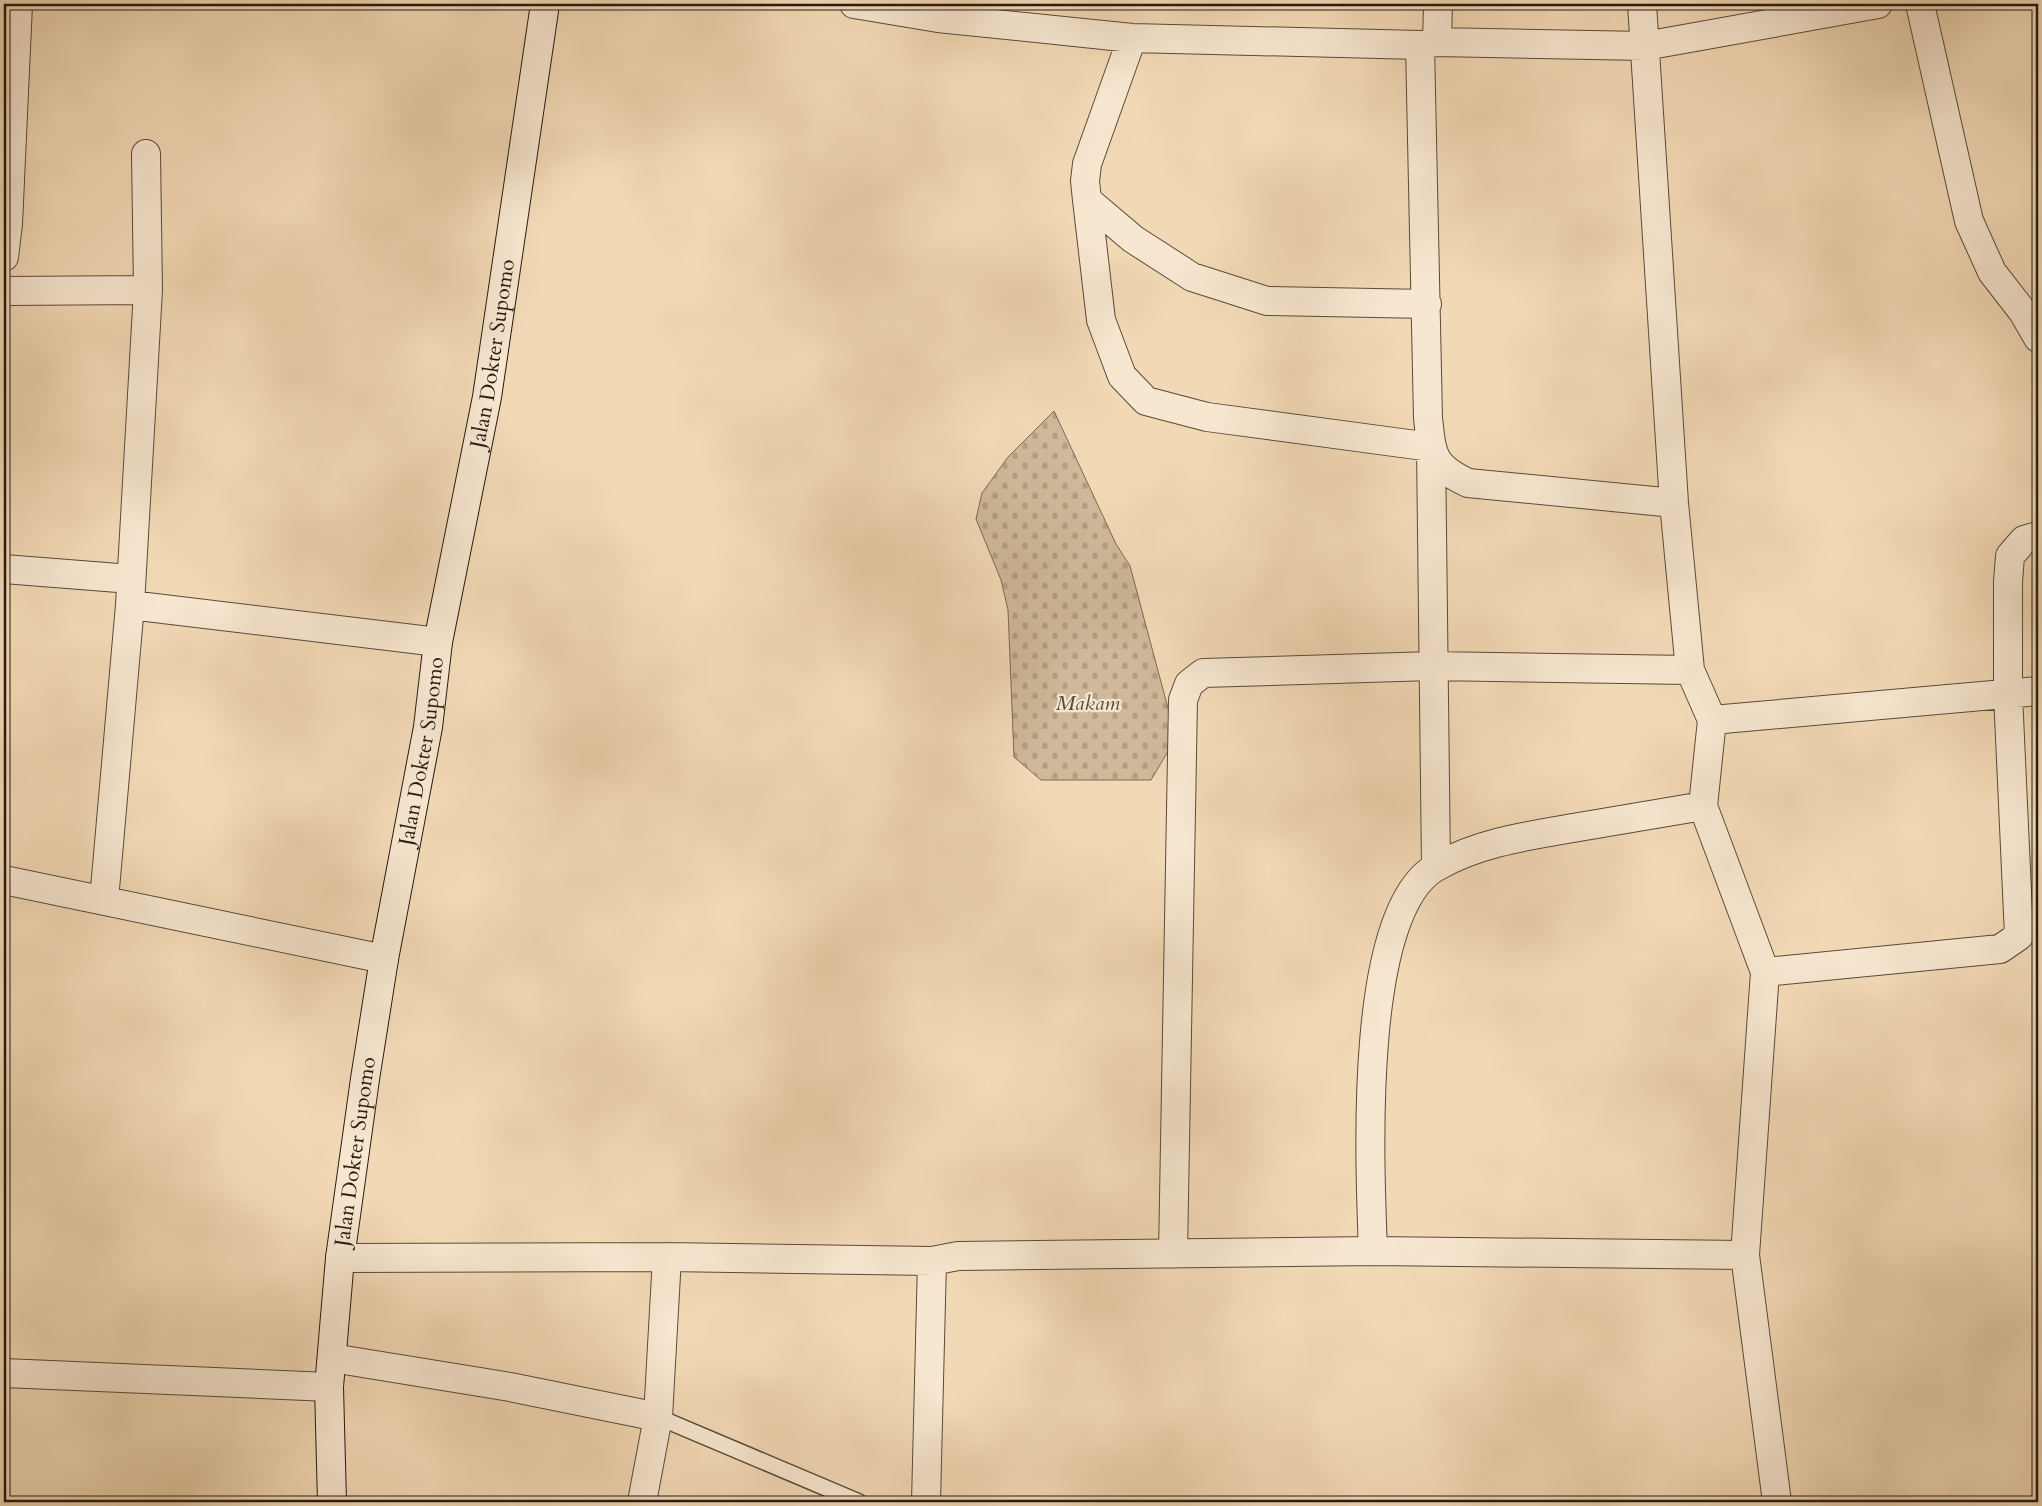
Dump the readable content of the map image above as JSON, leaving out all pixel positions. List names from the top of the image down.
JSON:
{
  "streets": {
    "street": ["Jalan Dokter Supomo"]
  },
  "parks": ["Makam"]
}
